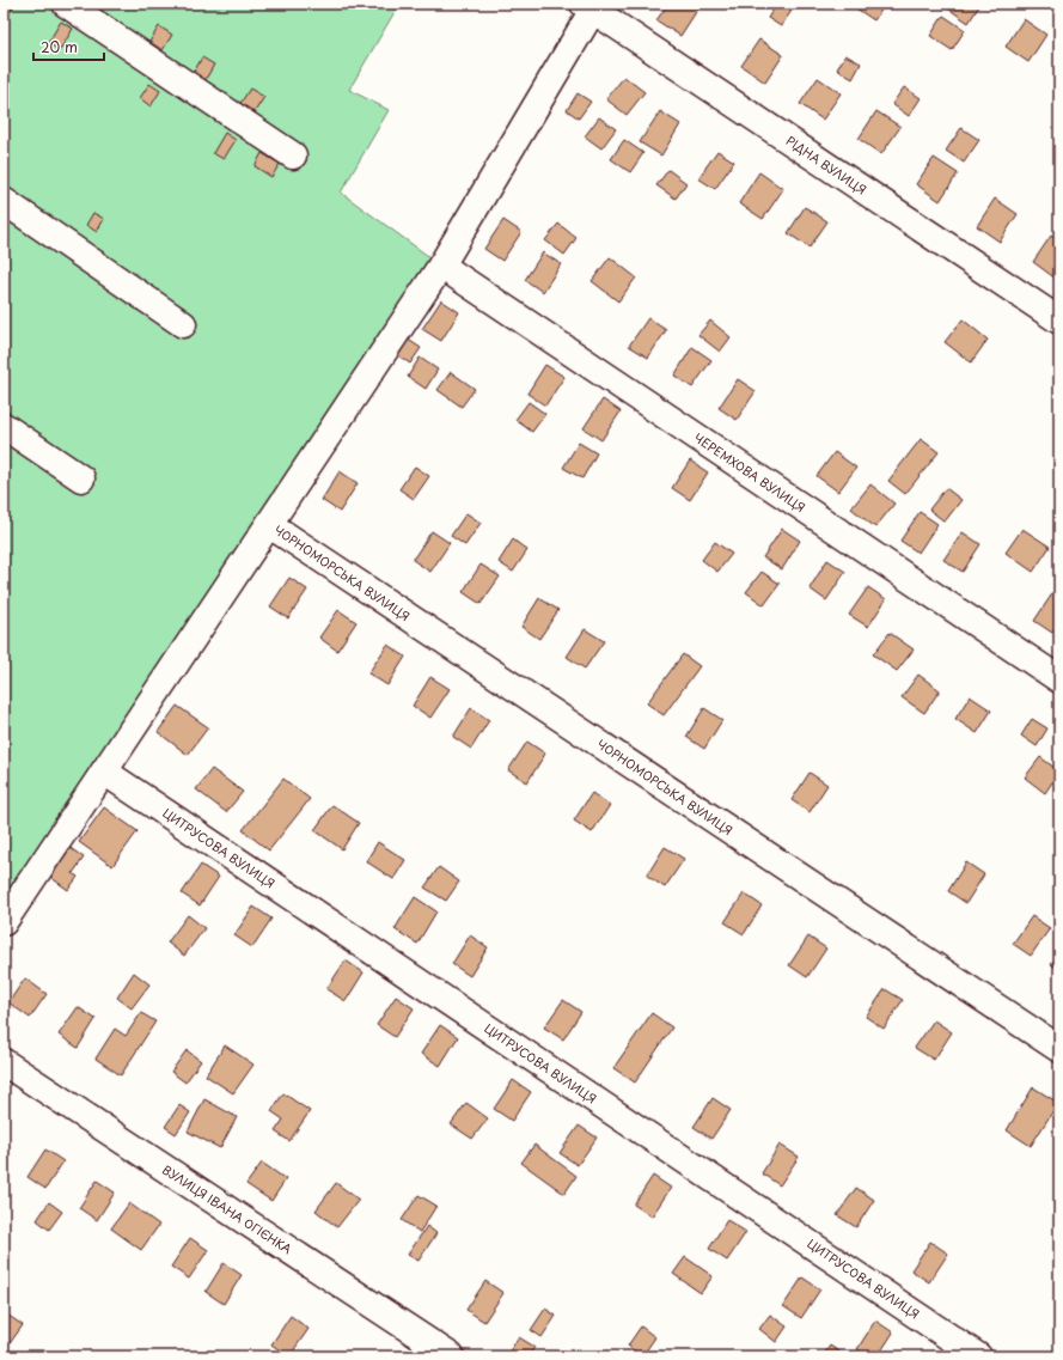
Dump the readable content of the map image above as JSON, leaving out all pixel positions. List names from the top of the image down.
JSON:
{
  "streets": {
    "street": [
      "РІДНА ВУЛИЦЯ",
      "ЧЕРЕМХОВА ВУЛИЦЯ",
      "ЧОРНОМОРСЬКА ВУЛИЦЯ",
      "ЦИТРУСОВА ВУЛИЦЯ",
      "ВУЛИЦЯ ІВАНА ОГІЄНКА"
    ]
  },
  "scale_bar": "20 m"
}
